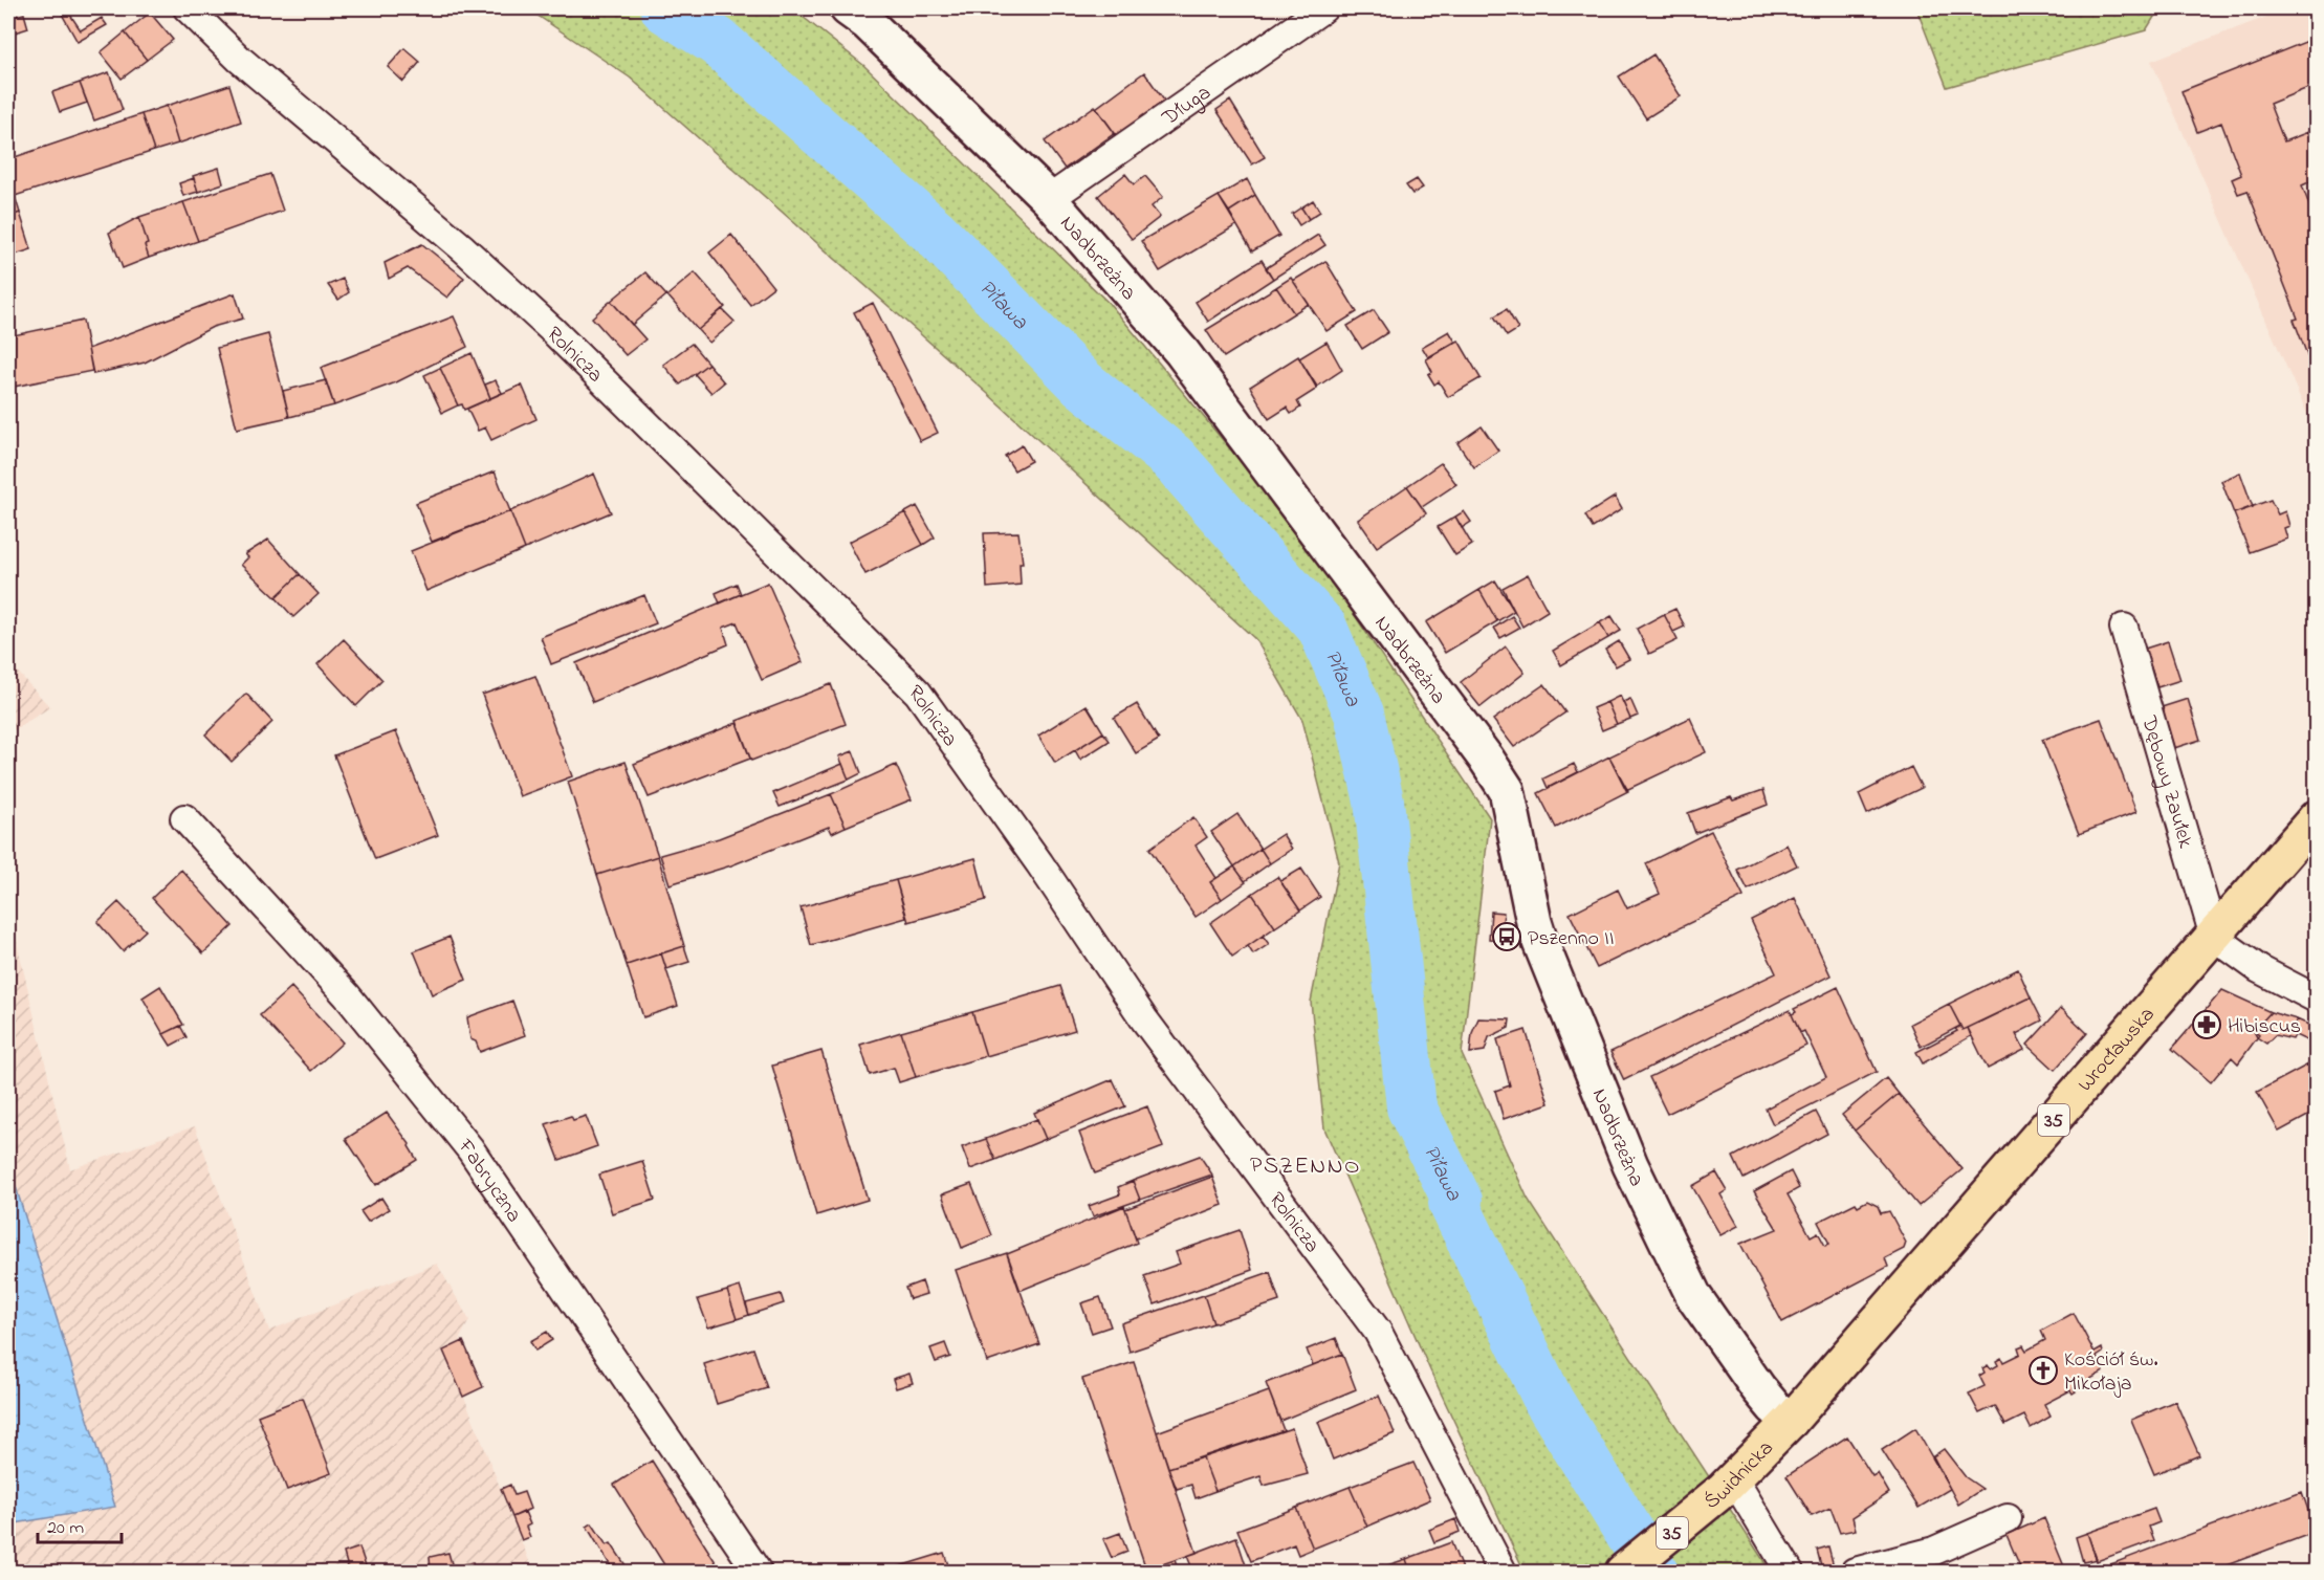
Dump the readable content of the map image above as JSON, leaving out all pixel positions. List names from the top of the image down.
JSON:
{
  "streets": {
    "main road": ["Wrocławska", "35", "Świdnicka"],
    "street": [
      "Długa",
      "Nadbrzeżna",
      "Rolnicza",
      "Dębowy Zaułek",
      "Fabryczna"
    ]
  },
  "crossings": [
    ["Długa", "Nadbrzeżna"],
    ["Nadbrzeżna", "Wrocławska"],
    ["Nadbrzeżna", "Świdnicka"],
    ["Dębowy Zaułek", "Wrocławska"],
    ["Wrocławska", "Świdnicka"]
  ],
  "districts": ["PSZENNO"],
  "water": ["Piława"],
  "places": {
    "bus stop": ["Pszenno II"],
    "pharmacy": ["Hibiscus"],
    "church": ["Kościół św. Mikołaja"]
  },
  "scale_bar": "20 m"
}
